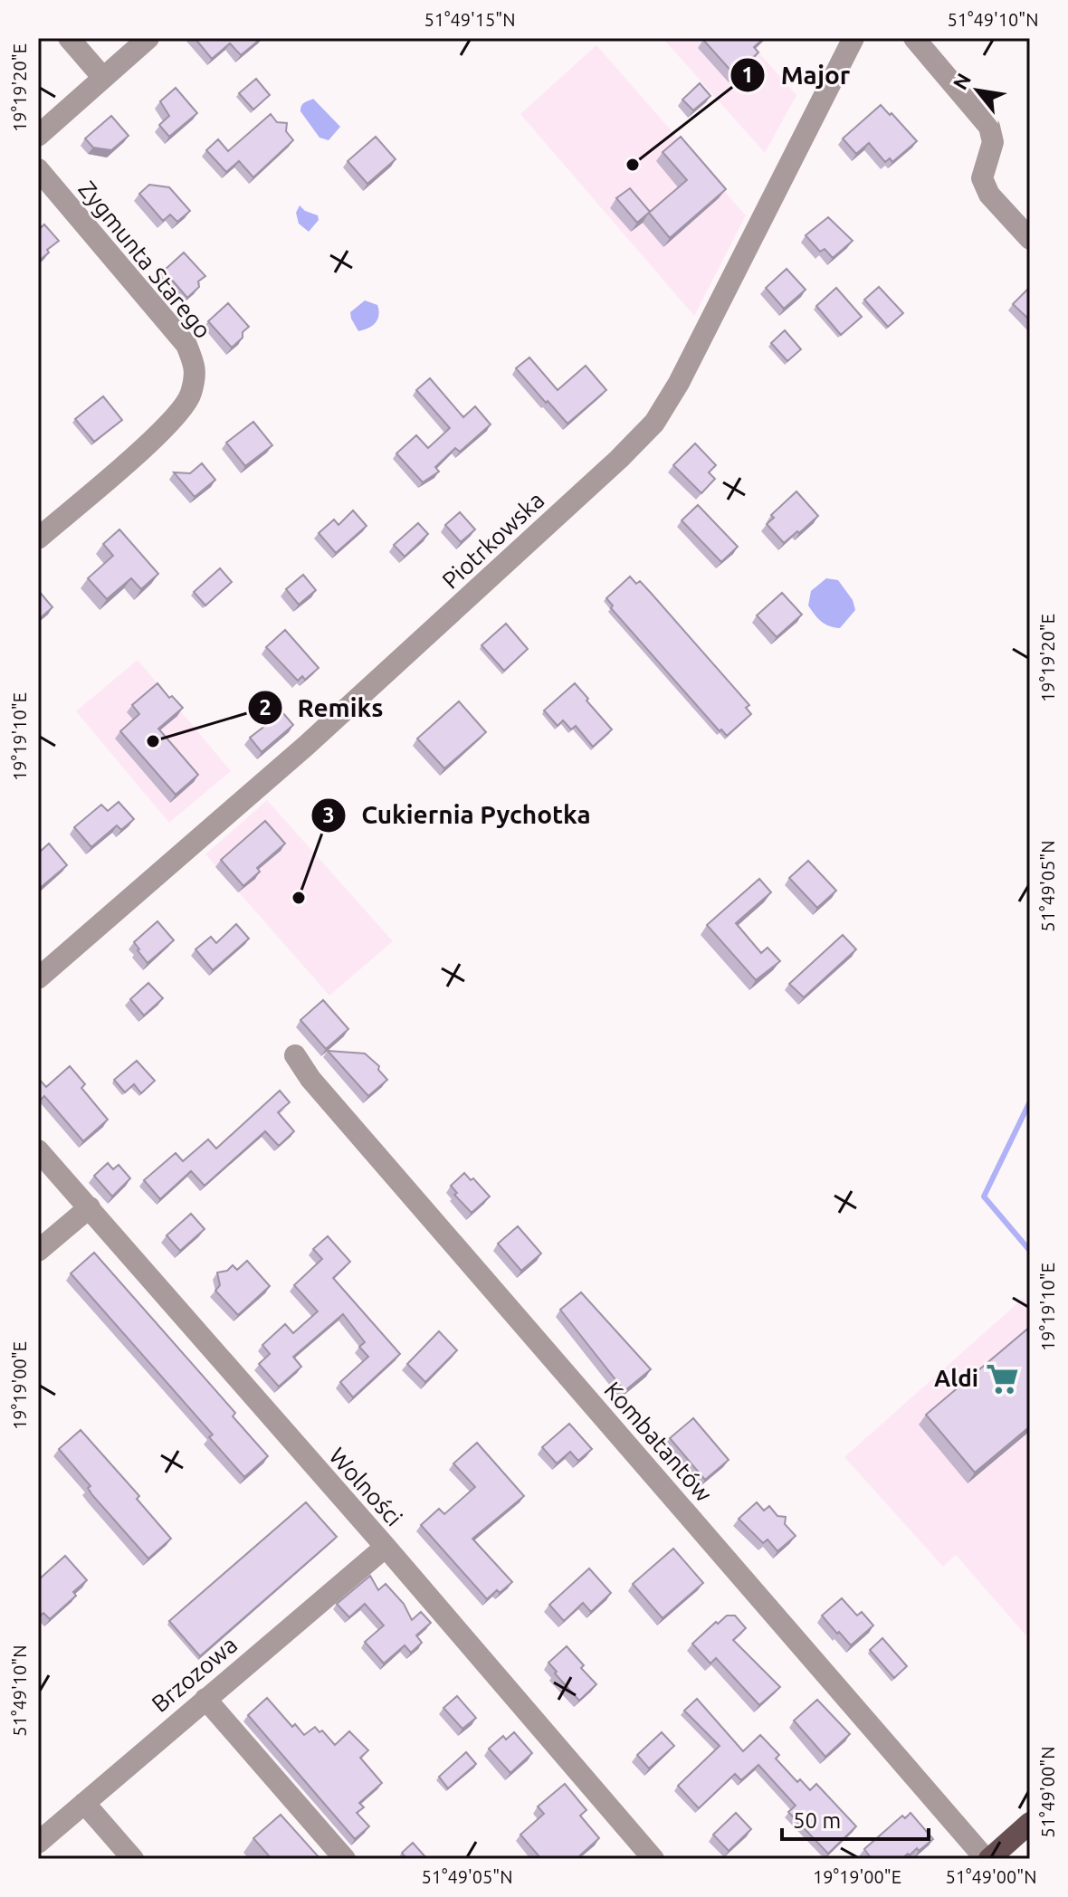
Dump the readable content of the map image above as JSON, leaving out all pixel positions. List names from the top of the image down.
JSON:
{
  "streets": {
    "street": [
      "Zygmunta Starego",
      "Piotrkowska",
      "Kombatantów",
      "Wolności",
      "Brzozowa"
    ]
  },
  "crossings": [
    ["Wolności", "Brzozowa"]
  ],
  "places": {
    "other": ["Major", "Remiks", "Cukiernia Pychotka"],
    "supermarket": ["Aldi"]
  },
  "scale_bar": "50 m",
  "north": "top left",
  "coordinates": [
    "51°49'15\"N",
    "51°49'10\"N",
    "19°19'20\"E",
    "19°19'10\"E",
    "51°49'05\"N",
    "19°19'00\"E",
    "51°49'00\"N"
  ]
}
